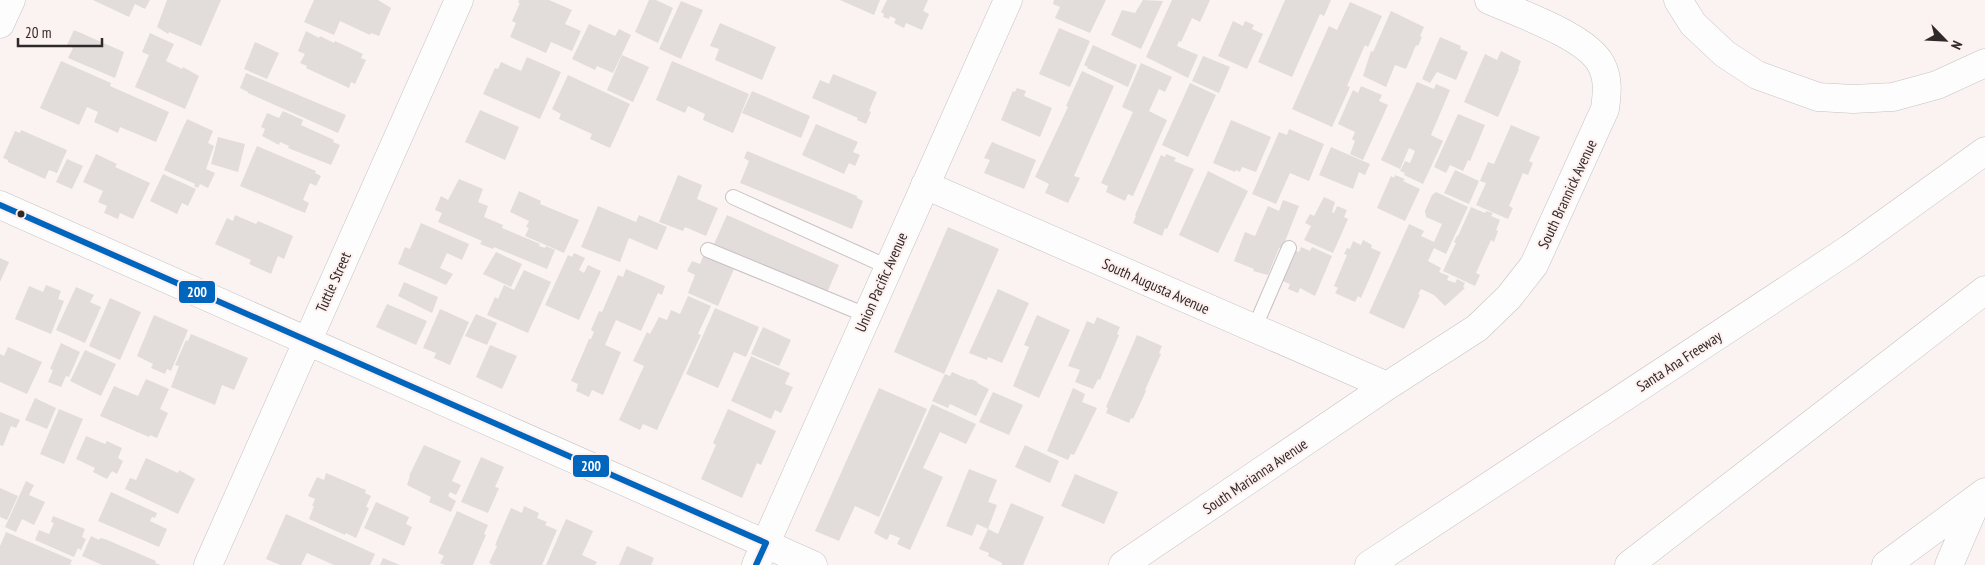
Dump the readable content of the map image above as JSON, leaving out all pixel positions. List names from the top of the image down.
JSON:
{
  "streets": {
    "main road": [
      "South Brannick Avenue",
      "Tuttle Street",
      "Union Pacific Avenue",
      "South Augusta Avenue",
      "Santa Ana Freeway",
      "South Marianna Avenue"
    ]
  },
  "crossings": [
    ["South Brannick Avenue", "South Augusta Avenue"],
    ["South Brannick Avenue", "South Marianna Avenue"],
    ["Union Pacific Avenue", "South Augusta Avenue"],
    ["South Augusta Avenue", "South Marianna Avenue"]
  ],
  "lines": ["transit line 200"],
  "scale_bar": "20 m",
  "north": "bottom right"
}
